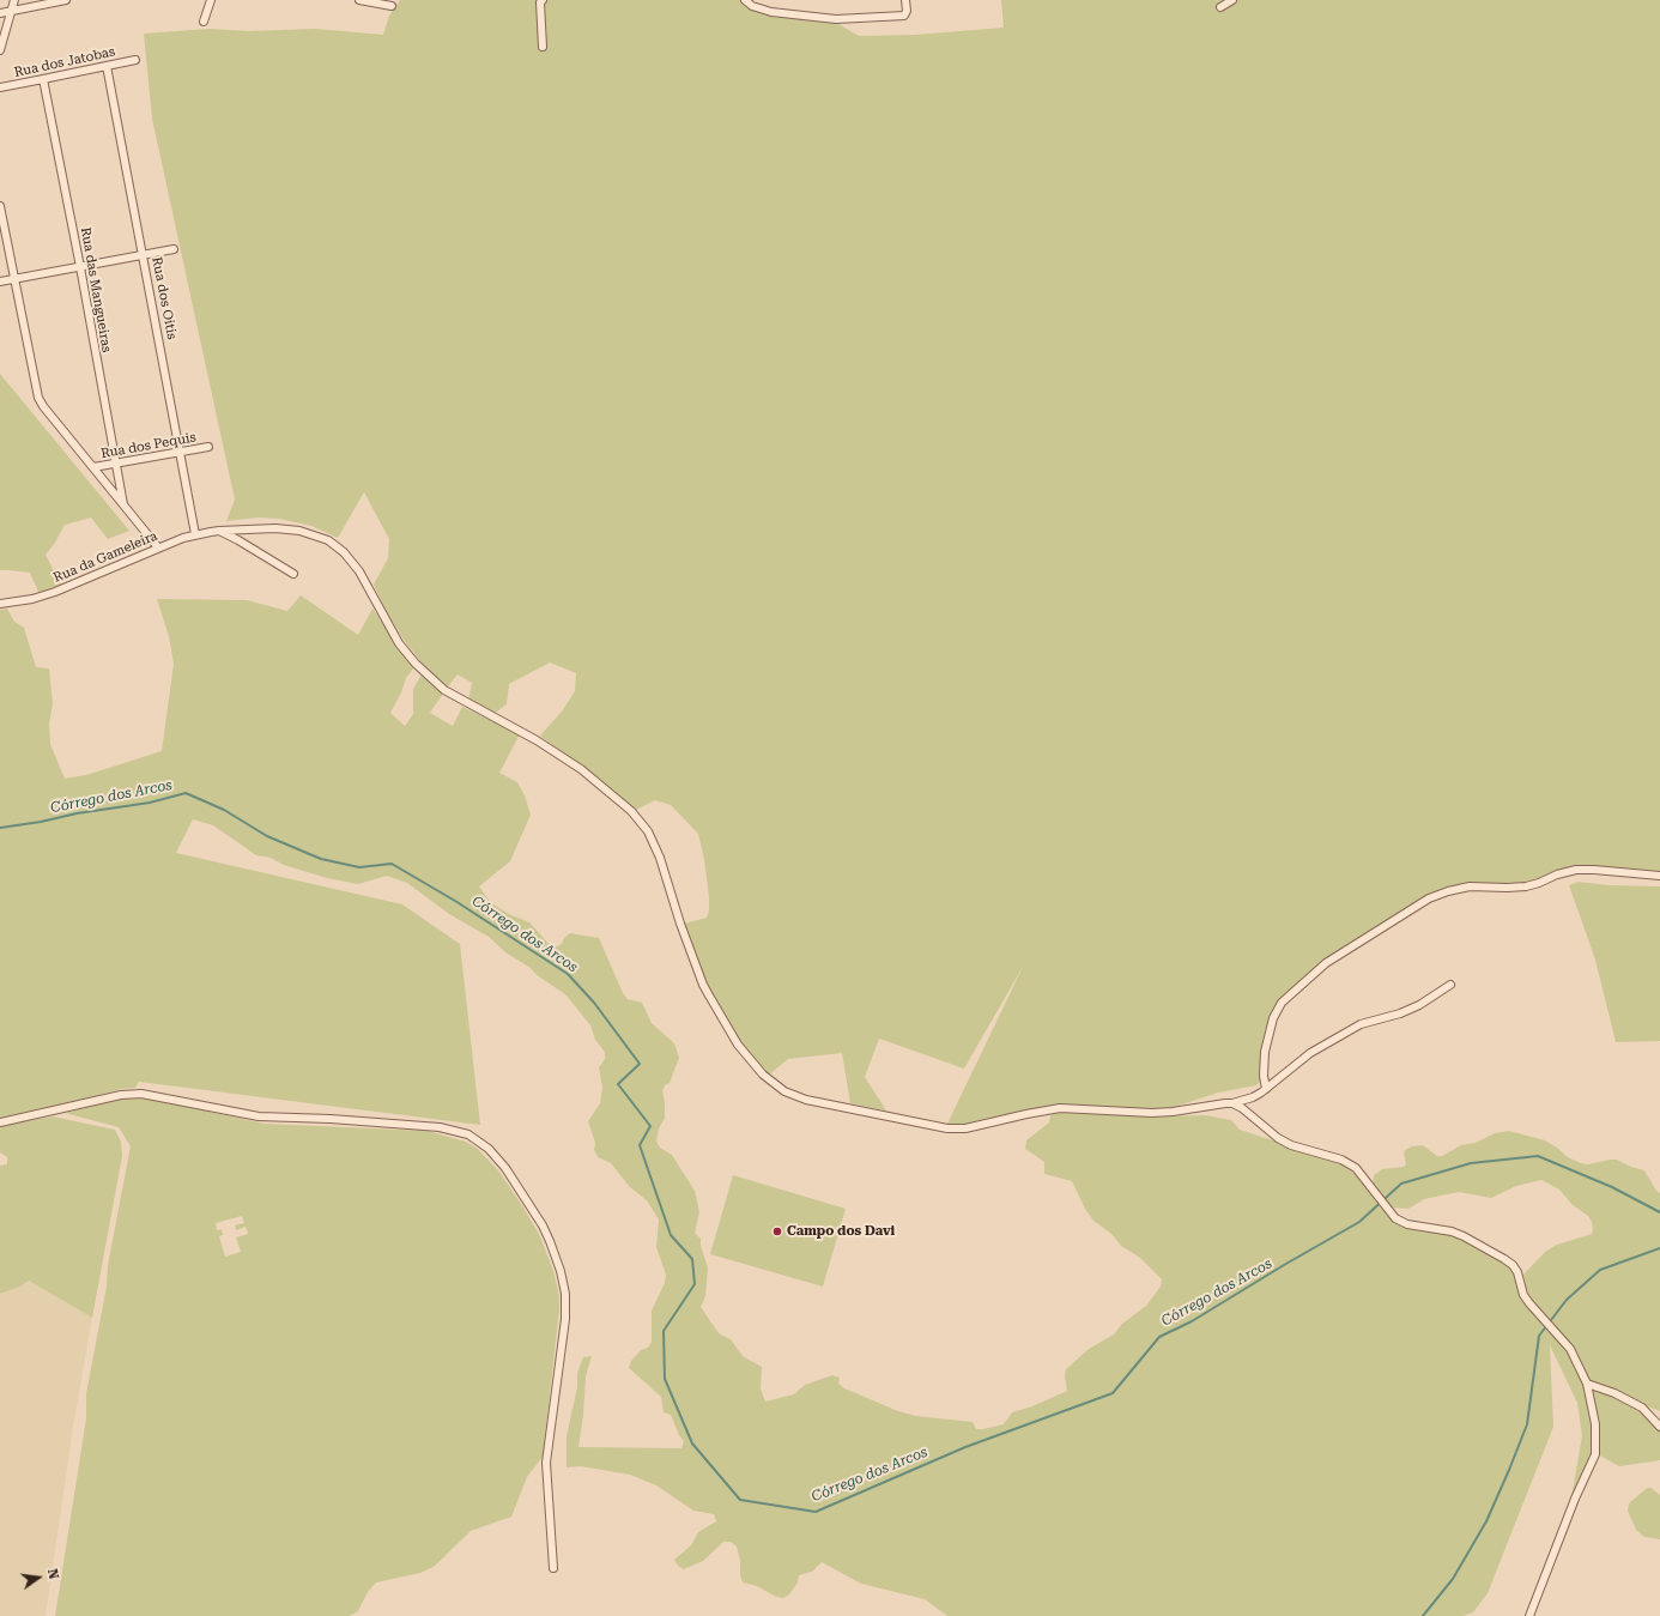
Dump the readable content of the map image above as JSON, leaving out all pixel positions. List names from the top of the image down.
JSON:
{
  "streets": {
    "street": [
      "Rua dos Jatobas",
      "Rua das Mangueiras",
      "Rua dos Oitis",
      "Rua dos Pequis",
      "Rua da Gameleira"
    ]
  },
  "crossings": [
    ["Rua dos Jatobas", "Rua das Mangueiras"],
    ["Rua dos Jatobas", "Rua dos Oitis"],
    ["Rua das Mangueiras", "Rua dos Pequis"],
    ["Rua dos Oitis", "Rua dos Pequis"],
    ["Rua dos Oitis", "Rua da Gameleira"]
  ],
  "water": ["Córrego dos Arcos"],
  "places": ["Campo dos Davi"],
  "north": "right"
}
